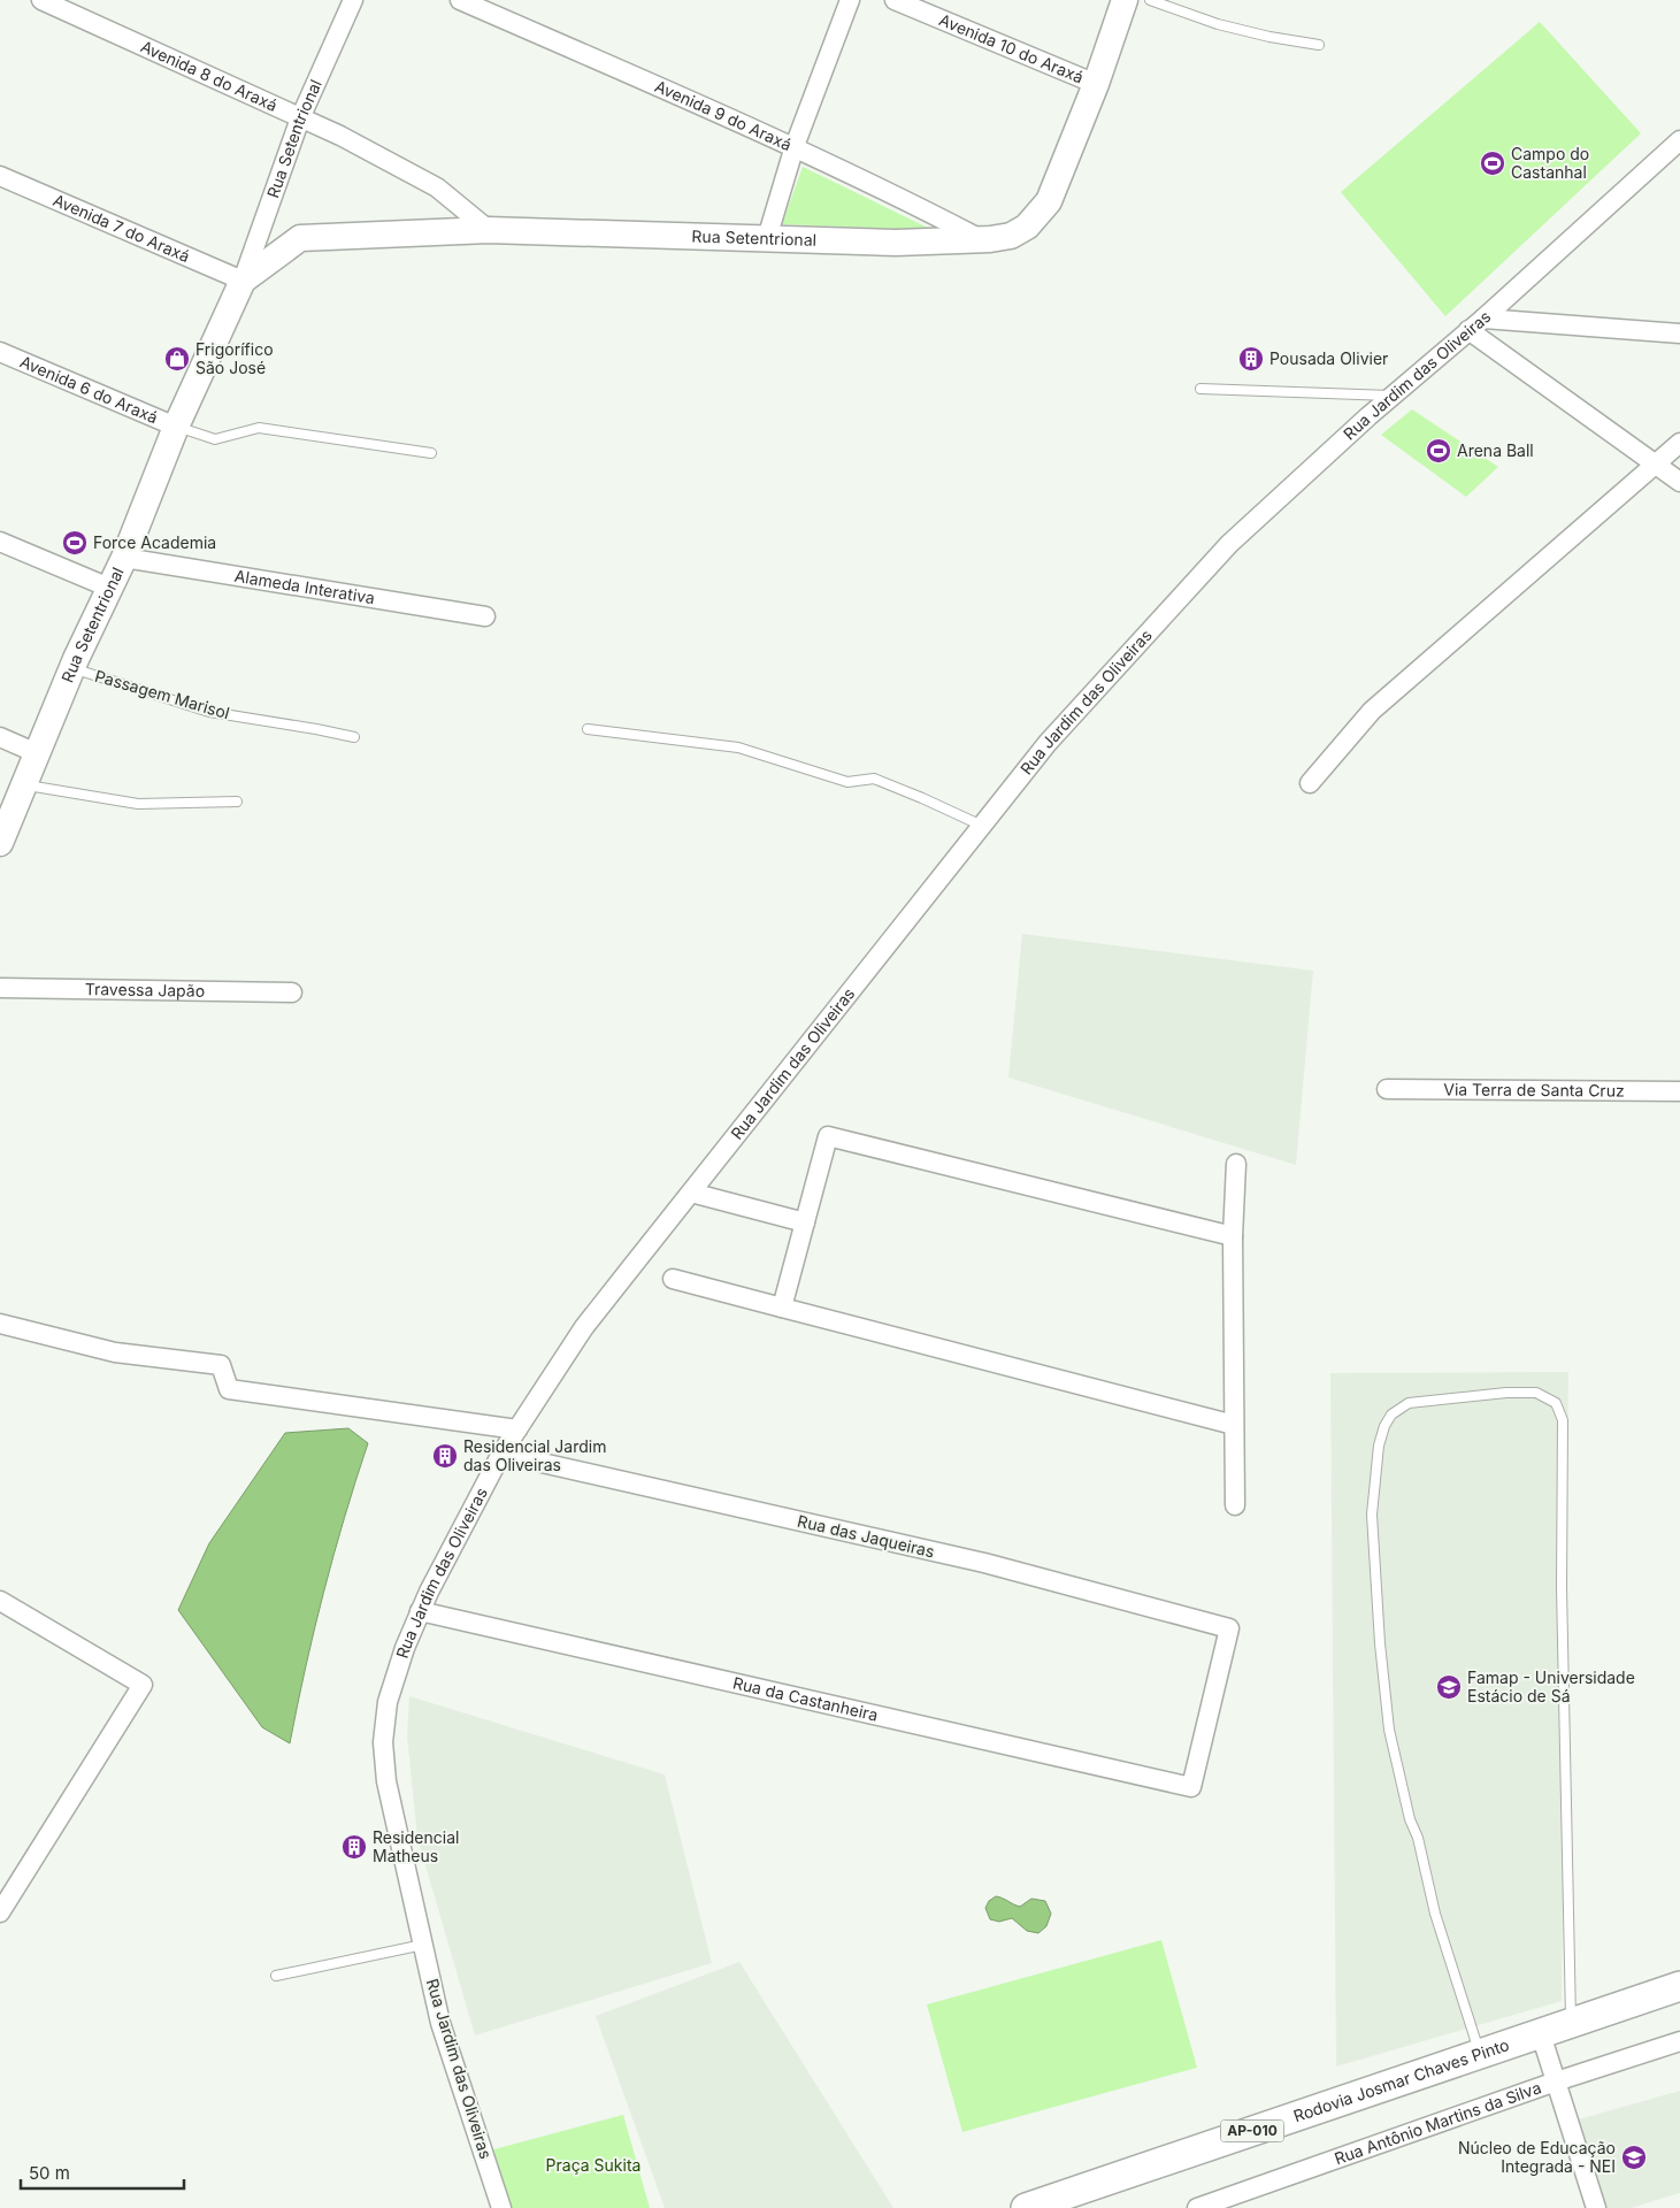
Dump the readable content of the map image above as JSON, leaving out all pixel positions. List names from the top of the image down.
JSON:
{
  "streets": {
    "main road": ["Rodovia Josmar Chaves Pinto", "AP-010"],
    "street": [
      "Avenida 10 do Araxá",
      "Avenida 8 do Araxá",
      "Avenida 9 do Araxá",
      "Rua Setentrional",
      "Avenida 7 do Araxá",
      "Rua Jardim das Oliveiras",
      "Avenida 6 do Araxá",
      "Alameda Interativa",
      "Travessa Japão",
      "Via Terra de Santa Cruz",
      "Rua das Jaqueiras",
      "Rua da Castanheira",
      "Rua Antônio Martins da Silva"
    ],
    "lane": ["Passagem Marisol"]
  },
  "crossings": [
    ["Avenida 10 do Araxá", "Rua Setentrional"],
    ["Avenida 8 do Araxá", "Rua Setentrional"],
    ["Avenida 9 do Araxá", "Rua Setentrional"],
    ["Rua Setentrional", "Avenida 7 do Araxá"],
    ["Rua Setentrional", "Avenida 6 do Araxá"],
    ["Rua Setentrional", "Alameda Interativa"],
    ["Rua Setentrional", "Passagem Marisol"],
    ["Rua Jardim das Oliveiras", "Rua das Jaqueiras"],
    ["Rua Jardim das Oliveiras", "Rua da Castanheira"],
    ["Rua das Jaqueiras", "Rua da Castanheira"]
  ],
  "parks": ["Praça Sukita"],
  "places": {
    "sports": ["Campo do Castanhal", "Arena Ball", "Force Academia"],
    "shop": ["Frigorífico São José"],
    "building": ["Pousada Olivier", "Residencial Jardim das Oliveiras", "Residencial Matheus"],
    "school or university": ["Famap - Universidade Estácio de Sá", "Núcleo de Educação Integrada - NEI"]
  },
  "scale_bar": "50 m"
}
